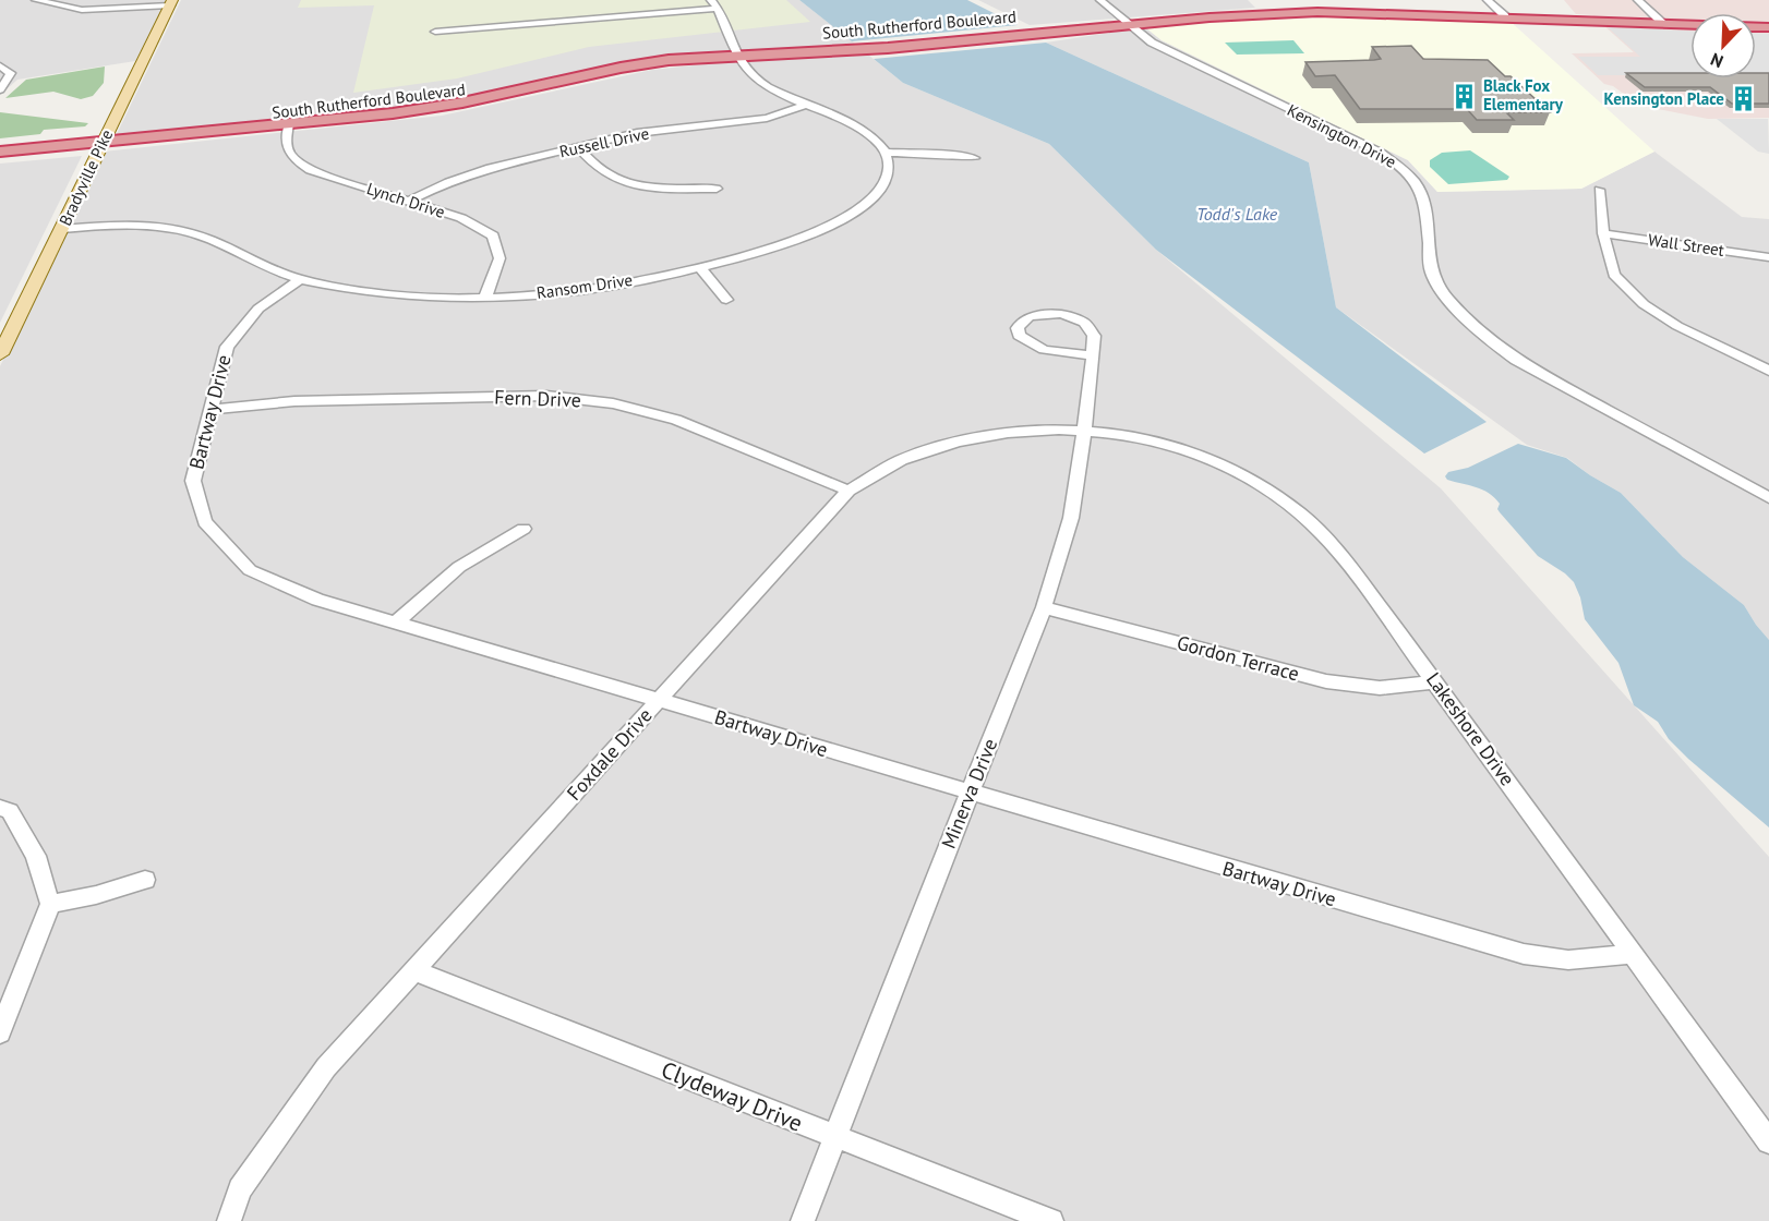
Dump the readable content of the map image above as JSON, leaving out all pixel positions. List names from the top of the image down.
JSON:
{
  "streets": {
    "highway": ["South Rutherford Boulevard"],
    "main road": ["Bradyville Pike"],
    "street": [
      "Kensington Drive",
      "Russell Drive",
      "Lynch Drive",
      "Wall Street",
      "Ransom Drive",
      "Fern Drive",
      "Bartway Drive",
      "Gordon Terrace",
      "Lakeshore Drive",
      "Foxdale Drive",
      "Minerva Drive",
      "Clydeway Drive"
    ]
  },
  "crossings": [
    ["South Rutherford Boulevard", "Kensington Drive"],
    ["South Rutherford Boulevard", "Bradyville Pike"],
    ["South Rutherford Boulevard", "Lynch Drive"],
    ["Russell Drive", "Lynch Drive"],
    ["Bradyville Pike", "Ransom Drive"],
    ["Lynch Drive", "Ransom Drive"],
    ["Ransom Drive", "Bartway Drive"],
    ["Fern Drive", "Bartway Drive"],
    ["Fern Drive", "Foxdale Drive"],
    ["Bartway Drive", "Lakeshore Drive"],
    ["Bartway Drive", "Foxdale Drive"],
    ["Bartway Drive", "Minerva Drive"],
    ["Gordon Terrace", "Lakeshore Drive"],
    ["Gordon Terrace", "Minerva Drive"],
    ["Lakeshore Drive", "Foxdale Drive"],
    ["Lakeshore Drive", "Minerva Drive"],
    ["Foxdale Drive", "Minerva Drive"],
    ["Foxdale Drive", "Clydeway Drive"],
    ["Minerva Drive", "Clydeway Drive"]
  ],
  "water": ["Todd's Lake"],
  "places": {
    "building": ["Black Fox Elementary", "Kensington Place"]
  },
  "north": "bottom left"
}
